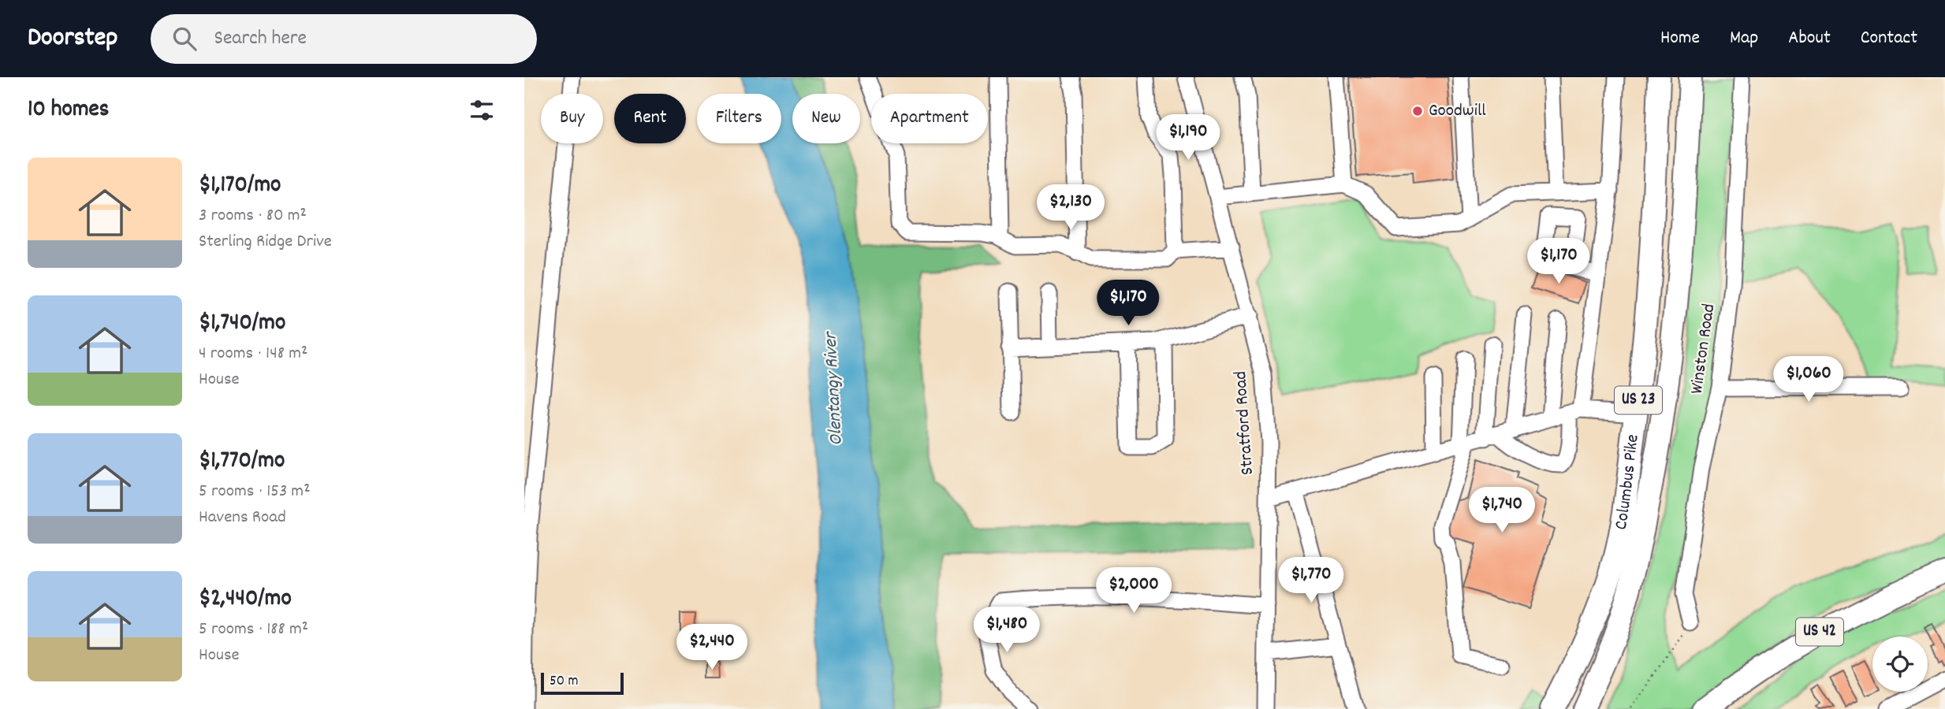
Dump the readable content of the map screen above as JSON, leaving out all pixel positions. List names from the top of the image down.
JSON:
{
  "streets": {
    "highway": ["US 23", "Columbus Pike", "US 42"],
    "street": ["Winston Road", "Stratford Road"]
  },
  "water": ["Olentangy River"],
  "places": ["Goodwill"],
  "scale_bar": "50 m",
  "page": {
    "header": "Doorstep",
    "search": "Search here",
    "nav": [
      "Home",
      "Map",
      "About",
      "Contact"
    ],
    "heading": "10 homes",
    "chip": [
      "Buy",
      "Rent",
      "Filters",
      "New",
      "Apartment"
    ],
    "price": [
      "$1,190",
      "$2,130",
      "$1,170",
      "$1,170",
      "$1,060",
      "$1,740",
      "$1,770",
      "$2,000",
      "$1,480",
      "$2,440"
    ],
    "list": [
      {
        "name": "$1,170/mo",
        "note": "3 rooms · 80 m² · Sterling Ridge Drive"
      },
      {
        "name": "$1,740/mo",
        "note": "4 rooms · 148 m² · House"
      },
      {
        "name": "$1,770/mo",
        "note": "5 rooms · 153 m² · Havens Road"
      },
      {
        "name": "$2,440/mo",
        "note": "5 rooms · 188 m² · House"
      }
    ],
    "scale": "50 m"
  }
}
